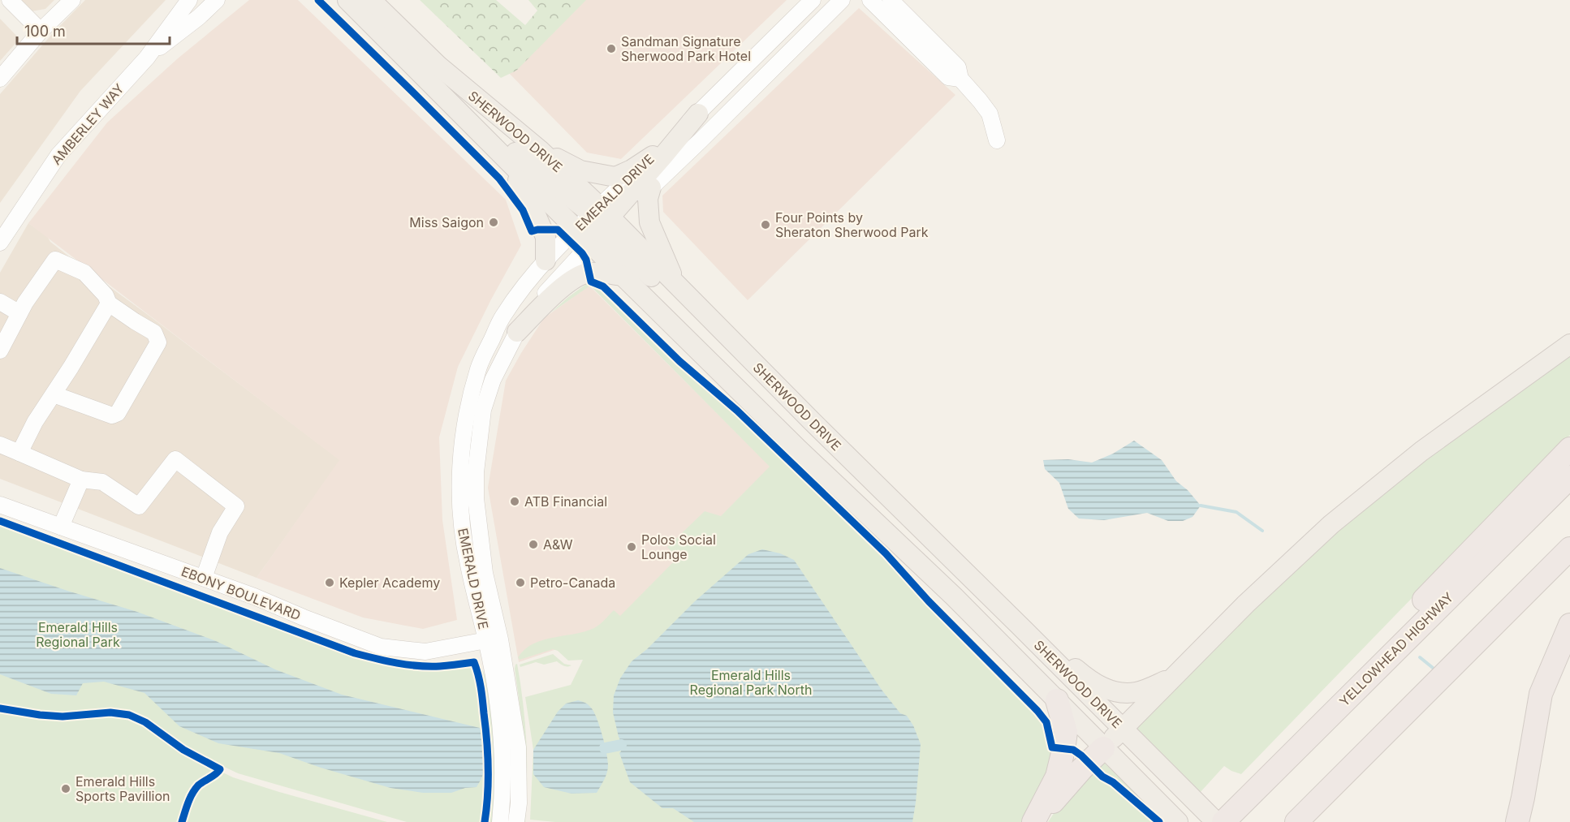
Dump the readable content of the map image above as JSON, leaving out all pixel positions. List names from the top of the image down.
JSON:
{
  "streets": {
    "highway": ["YELLOWHEAD HIGHWAY"],
    "main road": ["SHERWOOD DRIVE"],
    "street": ["AMBERLEY WAY", "EMERALD DRIVE", "EBONY BOULEVARD"]
  },
  "crossings": [
    ["SHERWOOD DRIVE", "EMERALD DRIVE"],
    ["EMERALD DRIVE", "EBONY BOULEVARD"]
  ],
  "parks": ["Emerald Hills Regional Park", "Emerald Hills Regional Park North"],
  "places": [
    "Sandman Signature Sherwood Park Hotel",
    "Miss Saigon",
    "Four Points by Sheraton Sherwood Park",
    "ATB Financial",
    "A&W",
    "Polos Social Lounge",
    "Kepler Academy",
    "Petro-Canada",
    "Emerald Hills Sports Pavillion"
  ],
  "scale_bar": "100 m"
}
